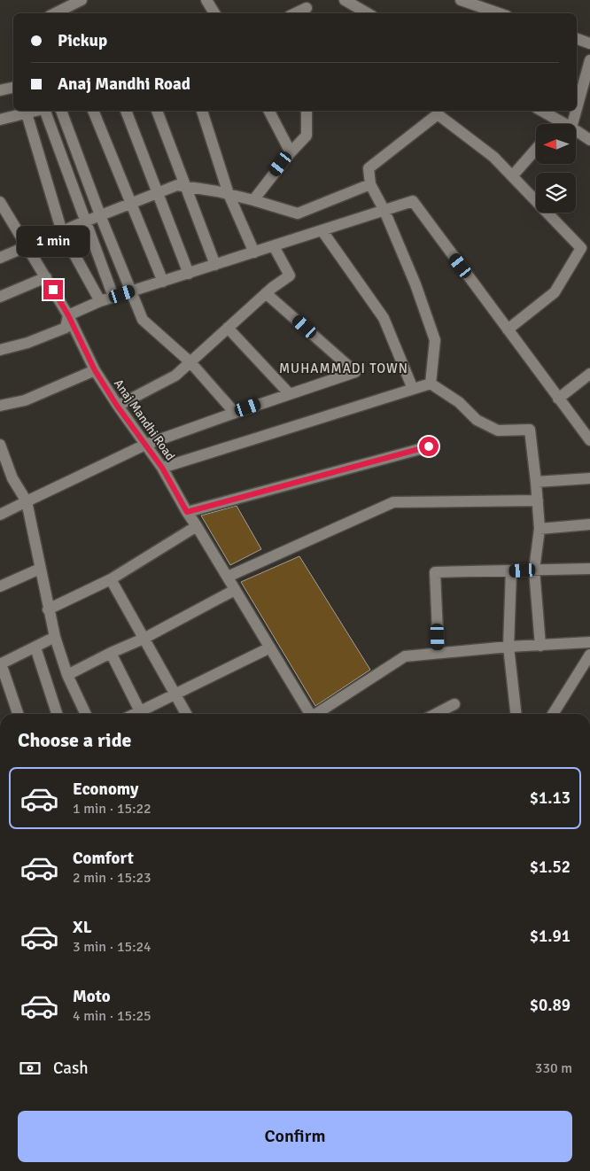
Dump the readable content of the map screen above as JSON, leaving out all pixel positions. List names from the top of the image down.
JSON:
{
  "streets": {
    "street": ["Anaj Mandhi Road"]
  },
  "districts": ["MUHAMMADI TOWN"],
  "north": "left",
  "page": {
    "banner": ["Pickup", "Anaj Mandhi Road"],
    "bubble": "1 min",
    "heading": "Choose a ride",
    "list": [
      {
        "name": "Economy",
        "note": "1 min · 15:22",
        "value": "$1.13"
      },
      {
        "name": "Comfort",
        "note": "2 min · 15:23",
        "value": "$1.52"
      },
      {
        "name": "XL",
        "note": "3 min · 15:24",
        "value": "$1.91"
      },
      {
        "name": "Moto",
        "note": "4 min · 15:25",
        "value": "$0.89"
      }
    ],
    "pay": ["Cash", "330 m"],
    "buttons": "Confirm"
  }
}
